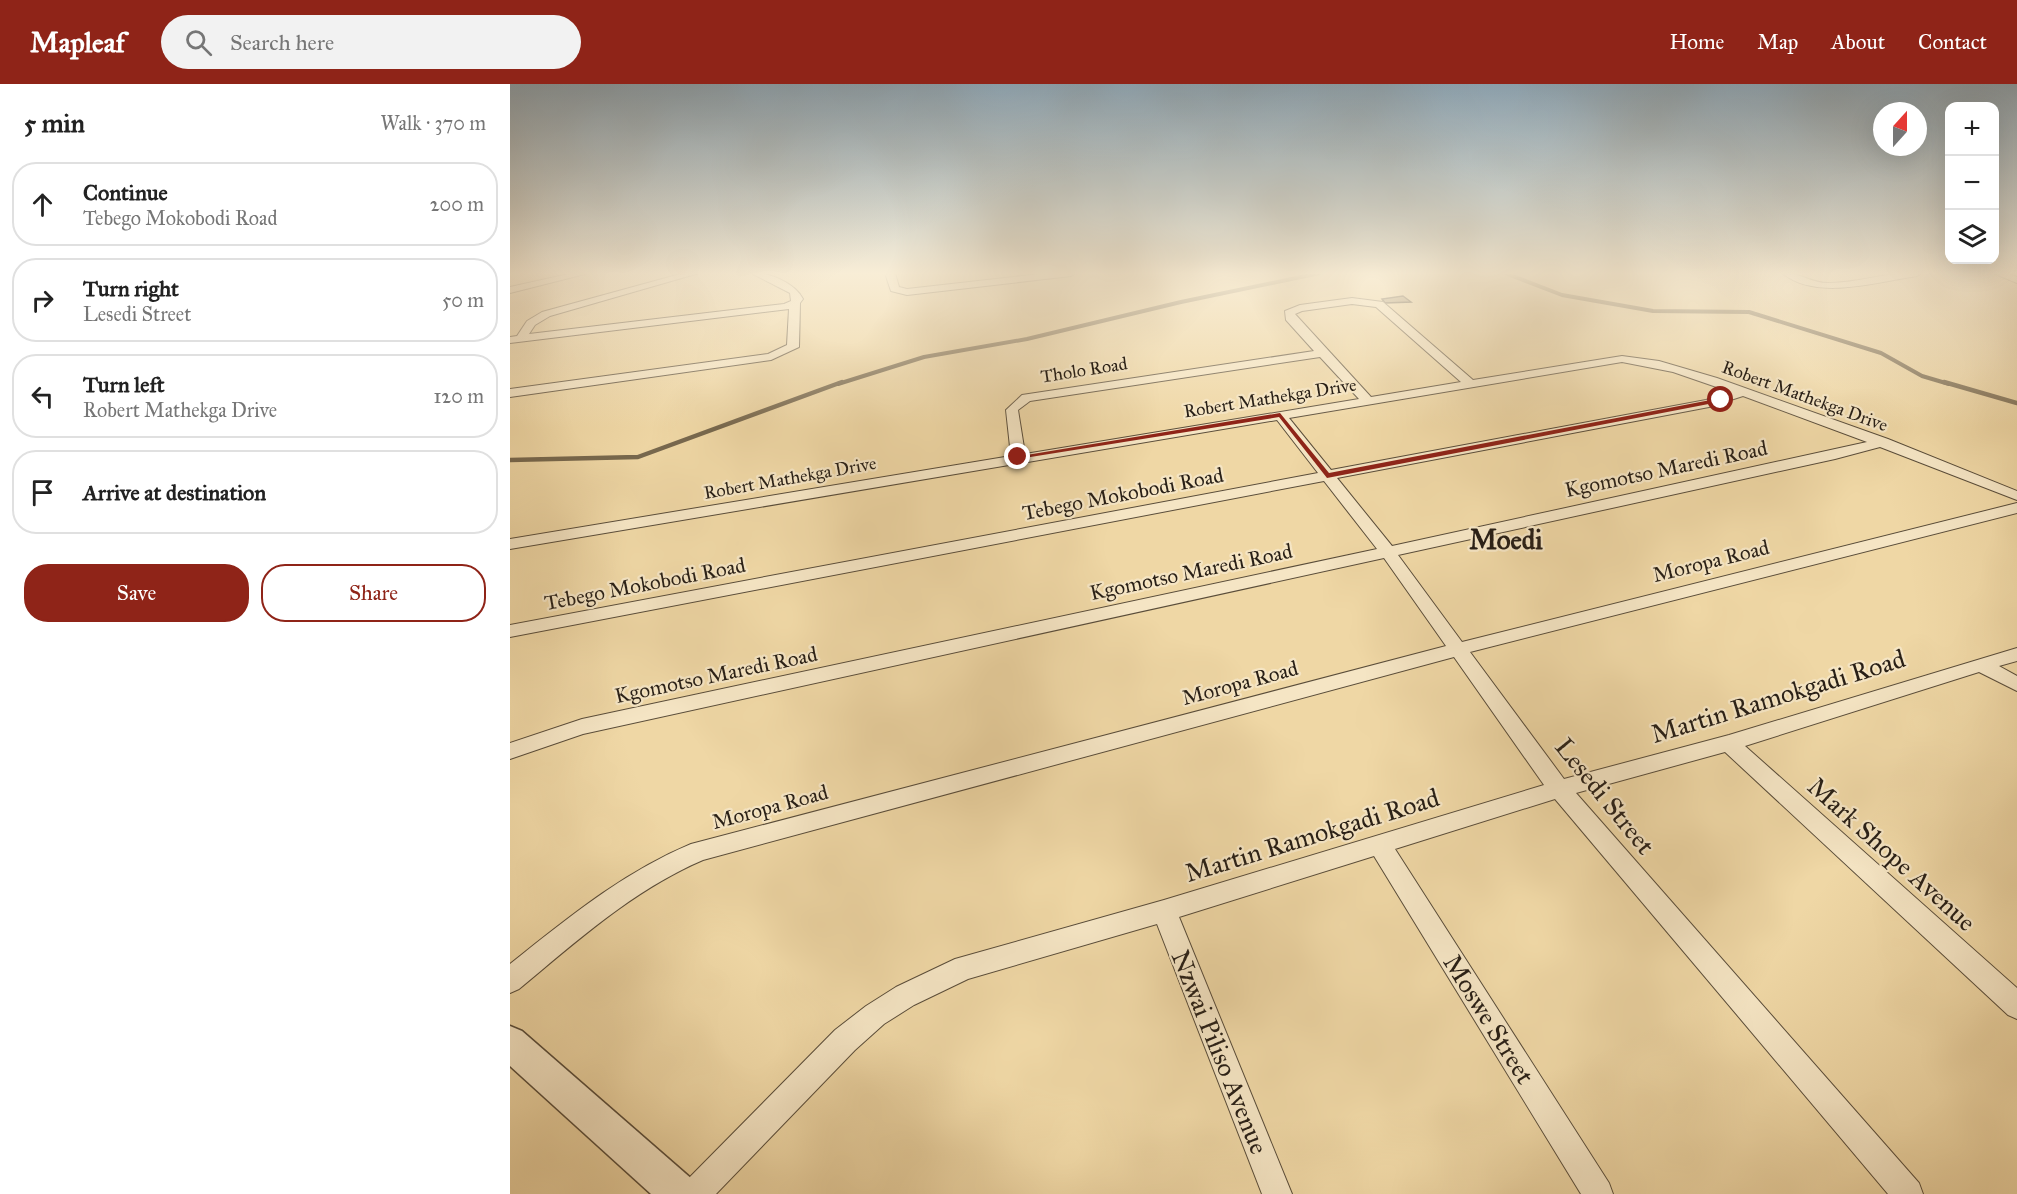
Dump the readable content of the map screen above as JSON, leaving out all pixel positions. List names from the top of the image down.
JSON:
{
  "streets": {
    "street": [
      "Tholo Road",
      "Robert Mathekga Drive",
      "Kgomotso Maredi Road",
      "Tebego Mokobodi Road",
      "Moropa Road",
      "Martin Ramokgadi Road",
      "Lesedi Street",
      "Mark Shope Avenue",
      "Moswe Street",
      "Nzwai Piliso Avenue"
    ]
  },
  "crossings": [
    ["Tholo Road", "Robert Mathekga Drive"],
    ["Robert Mathekga Drive", "Kgomotso Maredi Road"],
    ["Robert Mathekga Drive", "Tebego Mokobodi Road"],
    ["Robert Mathekga Drive", "Lesedi Street"],
    ["Kgomotso Maredi Road", "Lesedi Street"],
    ["Tebego Mokobodi Road", "Lesedi Street"],
    ["Moropa Road", "Lesedi Street"],
    ["Martin Ramokgadi Road", "Lesedi Street"],
    ["Martin Ramokgadi Road", "Mark Shope Avenue"],
    ["Martin Ramokgadi Road", "Moswe Street"],
    ["Martin Ramokgadi Road", "Nzwai Piliso Avenue"]
  ],
  "districts": ["Moedi"],
  "north": "top",
  "page": {
    "header": "Mapleaf",
    "search": "Search here",
    "nav": [
      "Home",
      "Map",
      "About",
      "Contact"
    ],
    "heading": ["5 min", "Walk · 370 m"],
    "map_buttons": ["+", "−"],
    "list": [
      ["Continue", "Tebego Mokobodi Road", "200 m"],
      ["Turn right", "Lesedi Street", "50 m"],
      ["Turn left", "Robert Mathekga Drive", "120 m"],
      "Arrive at destination"
    ],
    "buttons": ["Save", "Share"]
  }
}
